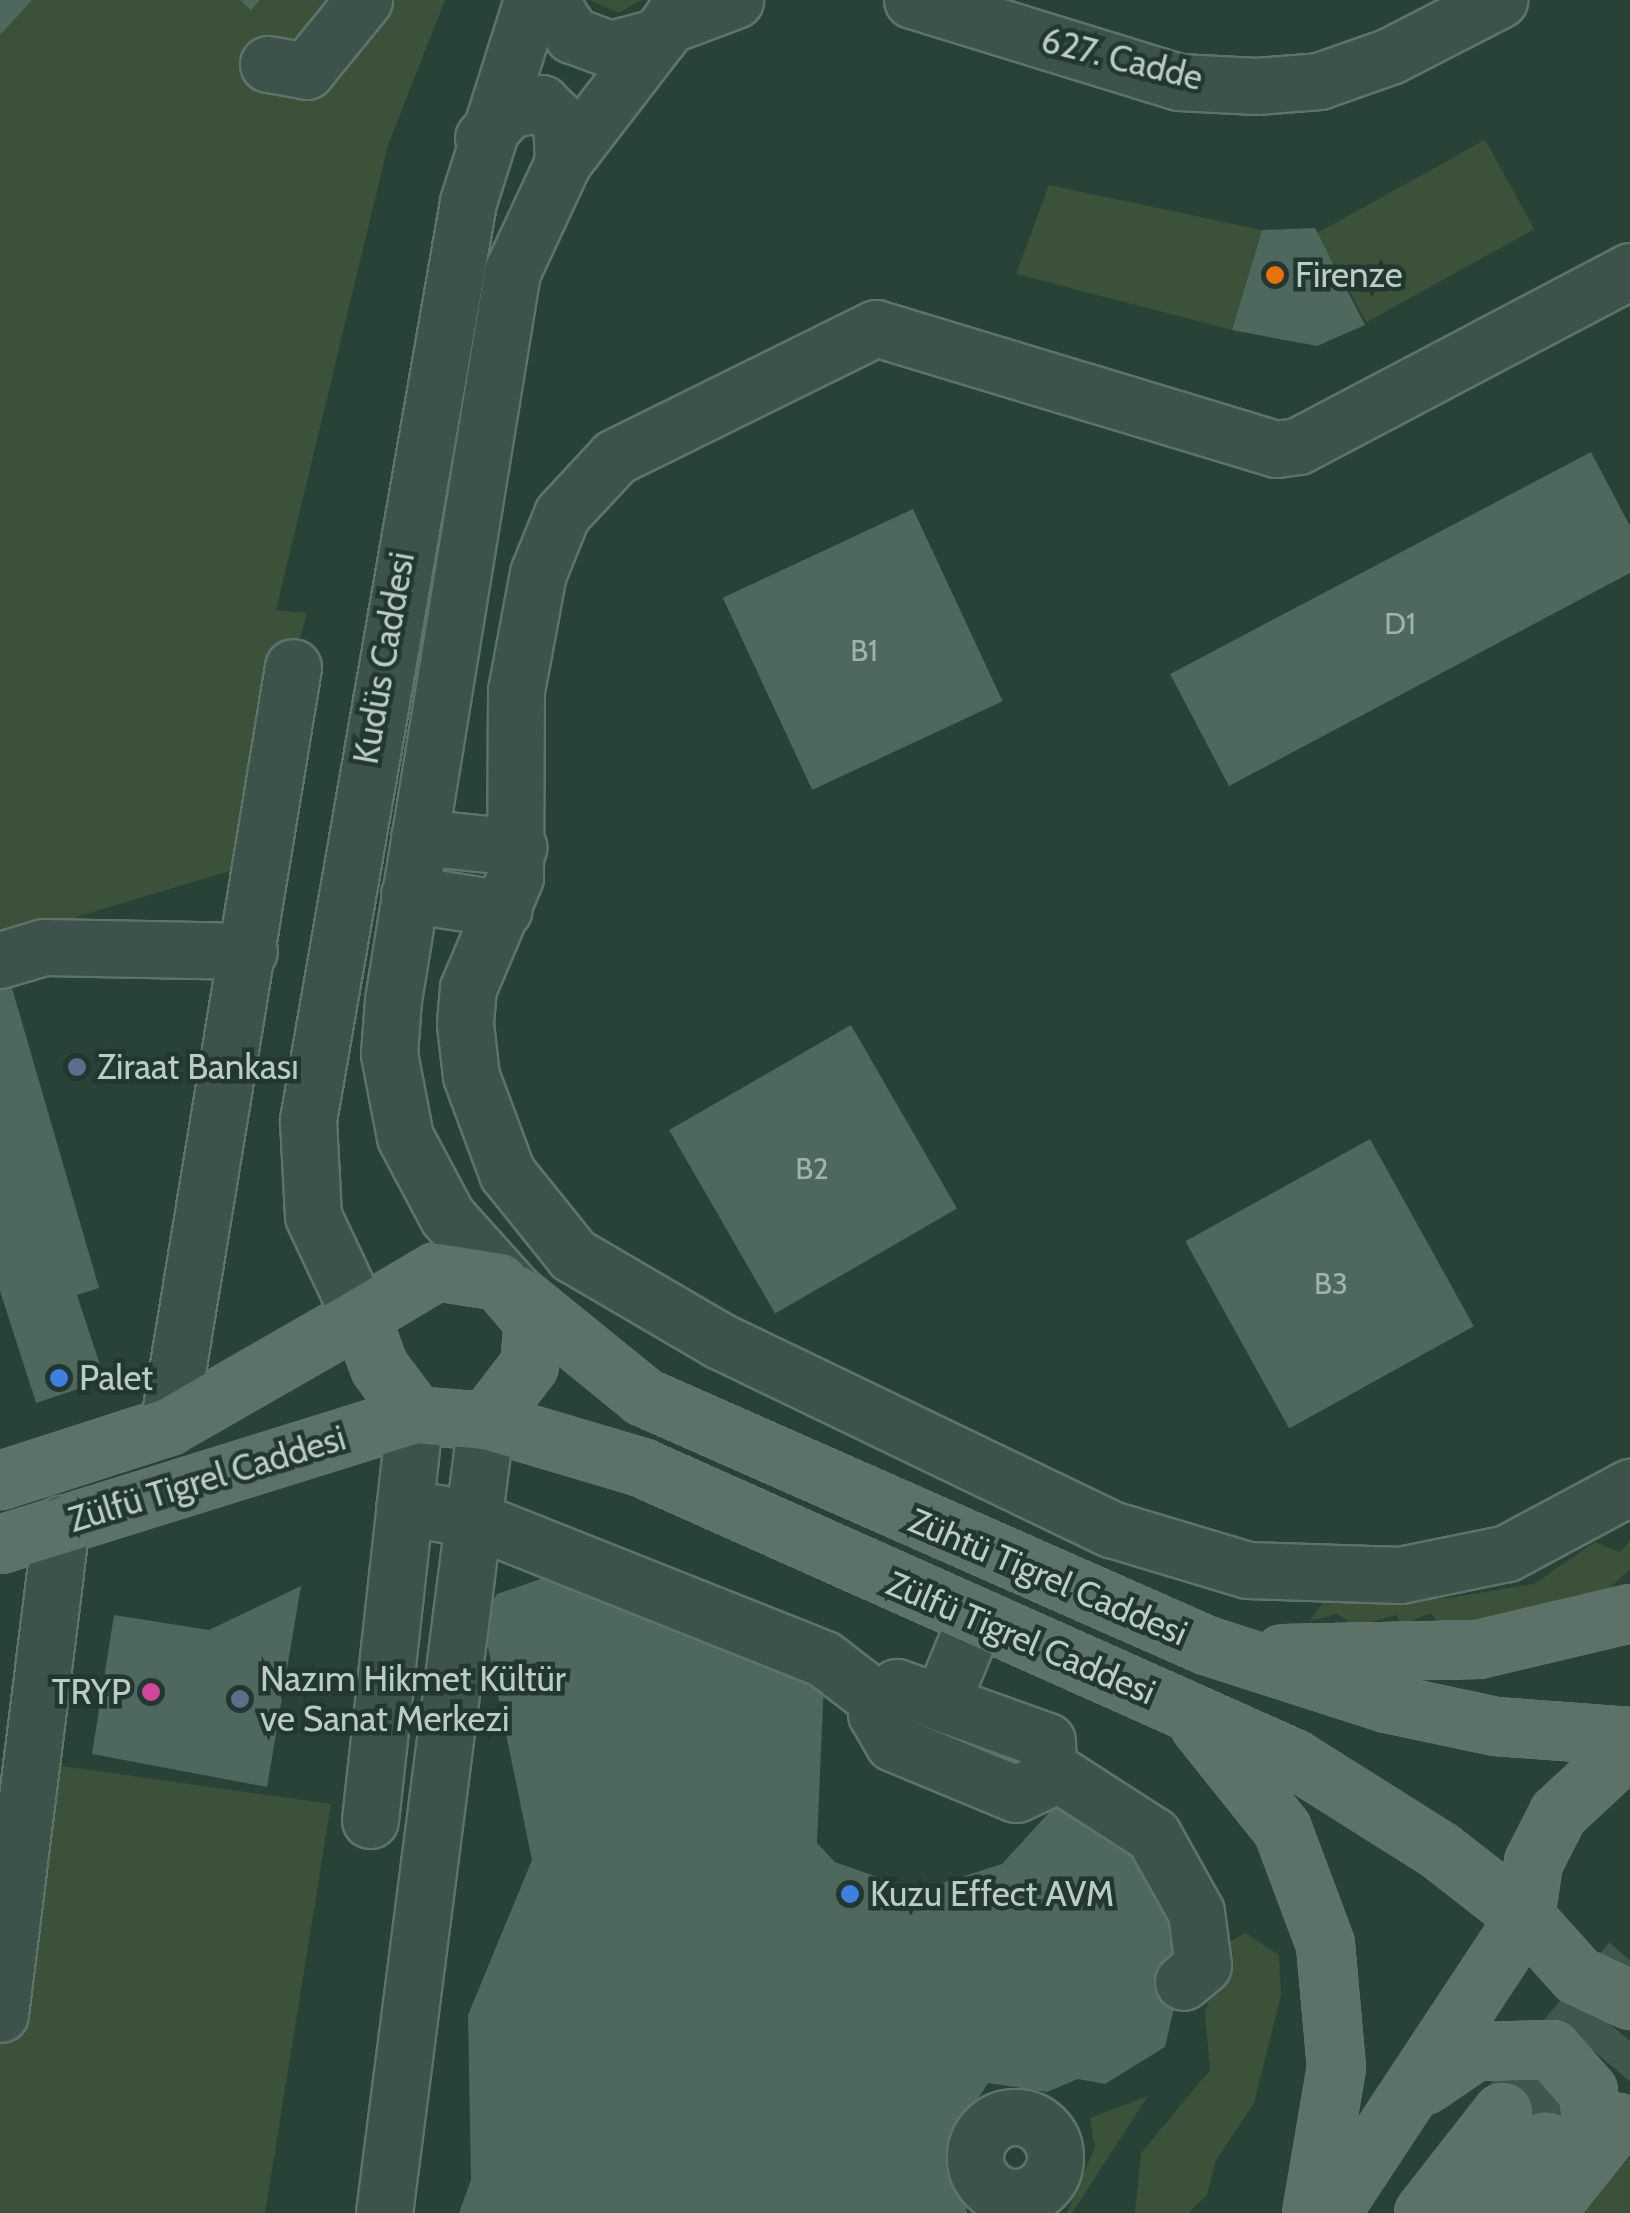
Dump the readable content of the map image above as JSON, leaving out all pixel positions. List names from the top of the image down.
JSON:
{
  "streets": {
    "main road": ["Zülfü Tigrel Caddesi", "Zühtü Tigrel Caddesi"],
    "street": ["627. Cadde", "Kudüs Caddesi"]
  },
  "crossings": [
    ["Kudüs Caddesi", "Zülfü Tigrel Caddesi"],
    ["Kudüs Caddesi", "Zühtü Tigrel Caddesi"],
    ["Zülfü Tigrel Caddesi", "Zühtü Tigrel Caddesi"]
  ],
  "places": [
    "Firenze",
    "Ziraat Bankası",
    "Palet",
    "TRYP",
    "Nazım Hikmet Kültür ve Sanat Merkezi",
    "Kuzu Effect AVM"
  ],
  "house_numbers": [
    "D1",
    "B1",
    "B2",
    "B3"
  ]
}
